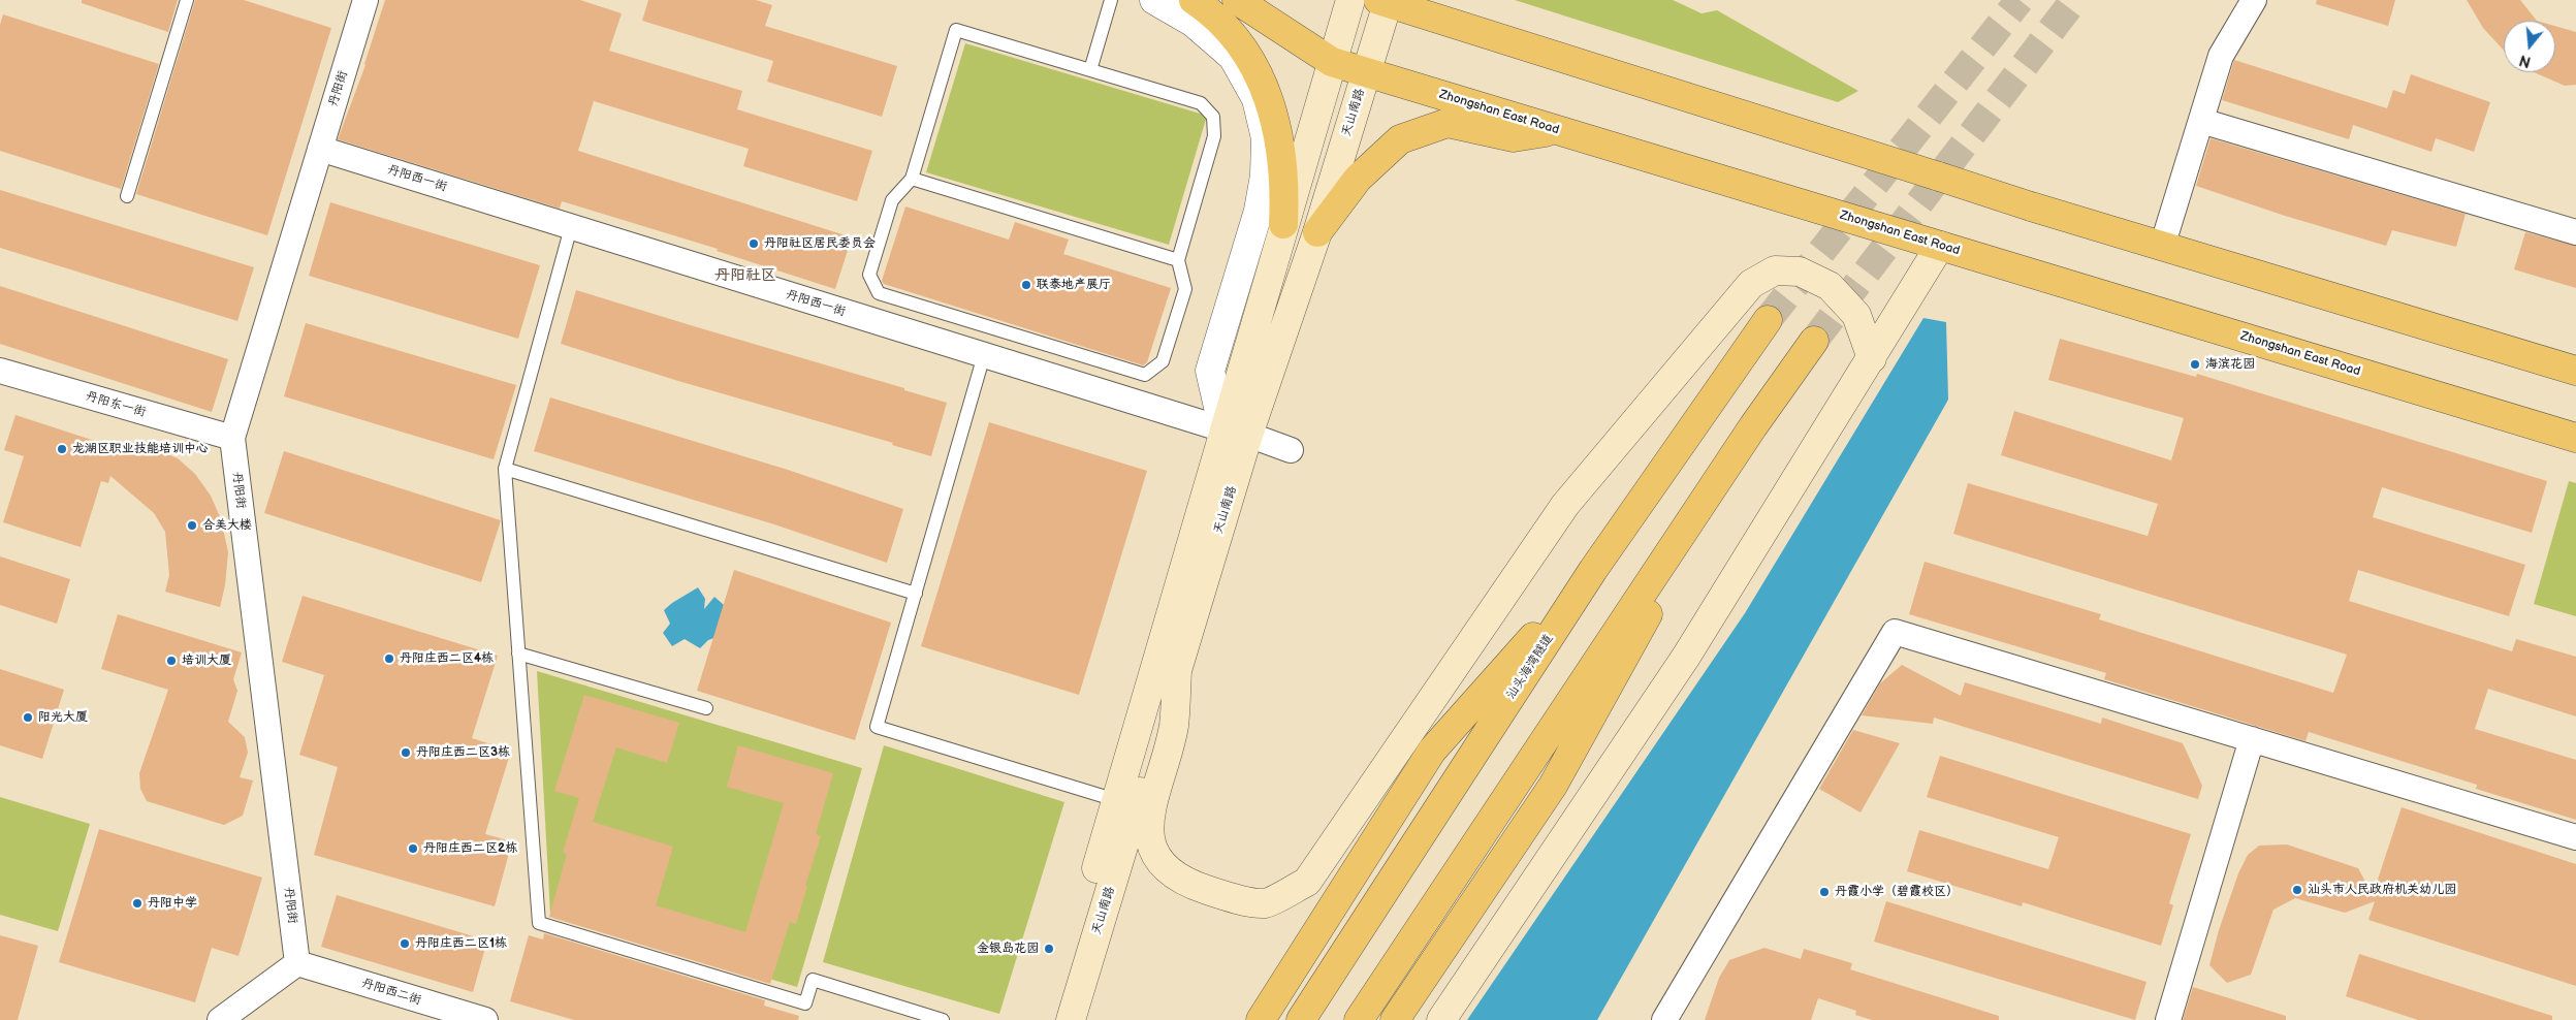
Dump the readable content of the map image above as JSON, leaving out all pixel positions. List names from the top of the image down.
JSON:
{
  "streets": {
    "main road": ["天山南路", "Zhongshan East Road", "汕头海湾隧道"],
    "street": [
      "丹阳街",
      "丹阳西一街",
      "丹阳东一街",
      "丹阳西二街"
    ]
  },
  "crossings": [
    ["丹阳街", "丹阳西一街"],
    ["丹阳街", "丹阳东一街"],
    ["丹阳街", "丹阳西二街"],
    ["天山南路", "Zhongshan East Road"],
    ["天山南路", "丹阳西一街"]
  ],
  "districts": ["丹阳社区"],
  "places": [
    "丹阳社区居民委员会",
    "联泰地产展厅",
    "海滨花园",
    "龙湖区职业技能培训中心",
    "合美大楼",
    "丹阳庄西二区4栋",
    "培训大厦",
    "阳光大厦",
    "丹阳庄西二区3栋",
    "丹阳庄西二区2栋",
    "汕头市人民政府机关幼儿园",
    "丹霞小学（碧霞校区）",
    "丹阳中学",
    "丹阳庄西二区1栋",
    "金银岛花园"
  ],
  "north": "bottom"
}
